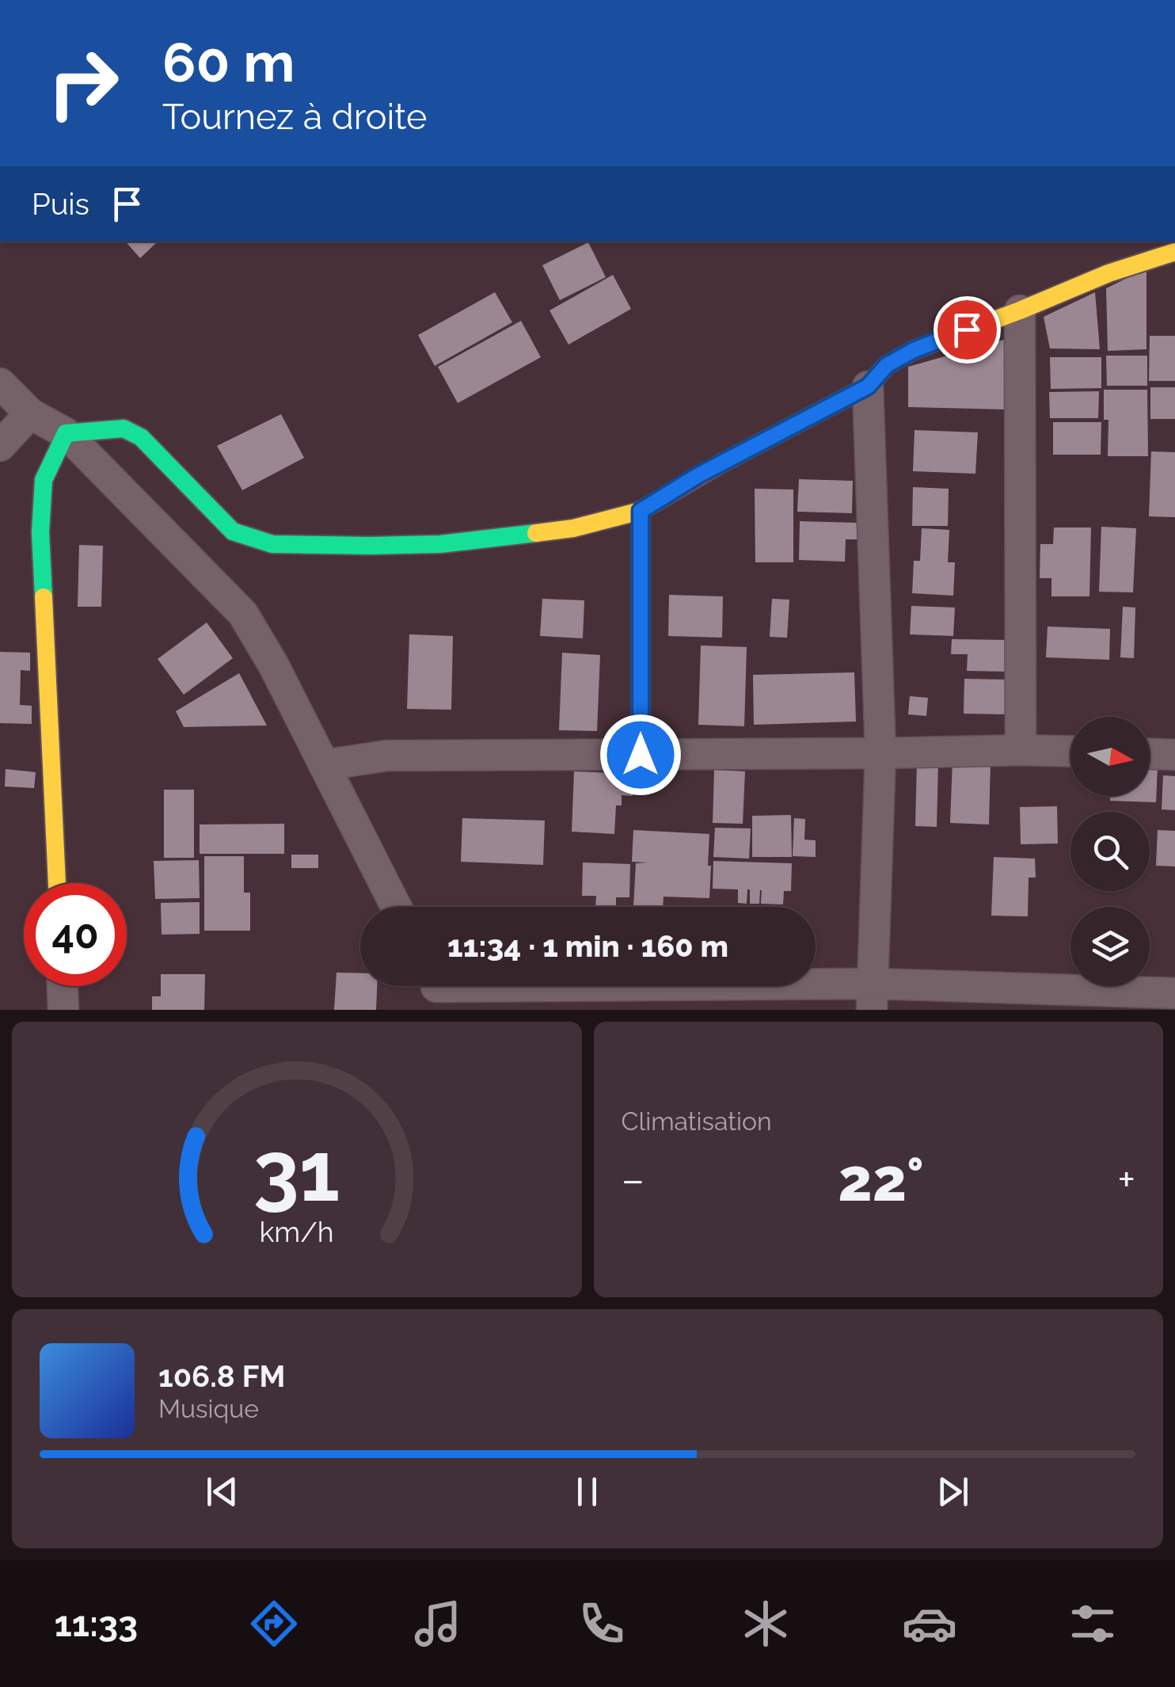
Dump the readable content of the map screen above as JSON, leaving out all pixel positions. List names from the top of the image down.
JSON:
{
  "north": "right",
  "page": {
    "turn": ["60 m", "Tournez à droite"],
    "then": "Puis",
    "limit": "40",
    "trip": "11:34 · 1 min · 160 m",
    "tile": "Climatisation",
    "heat": ["−", "22°", "+"],
    "song": ["106.8 FM", "Musique"],
    "tabs": "11:33",
    "gauge": ["31", "km/h"]
  }
}
